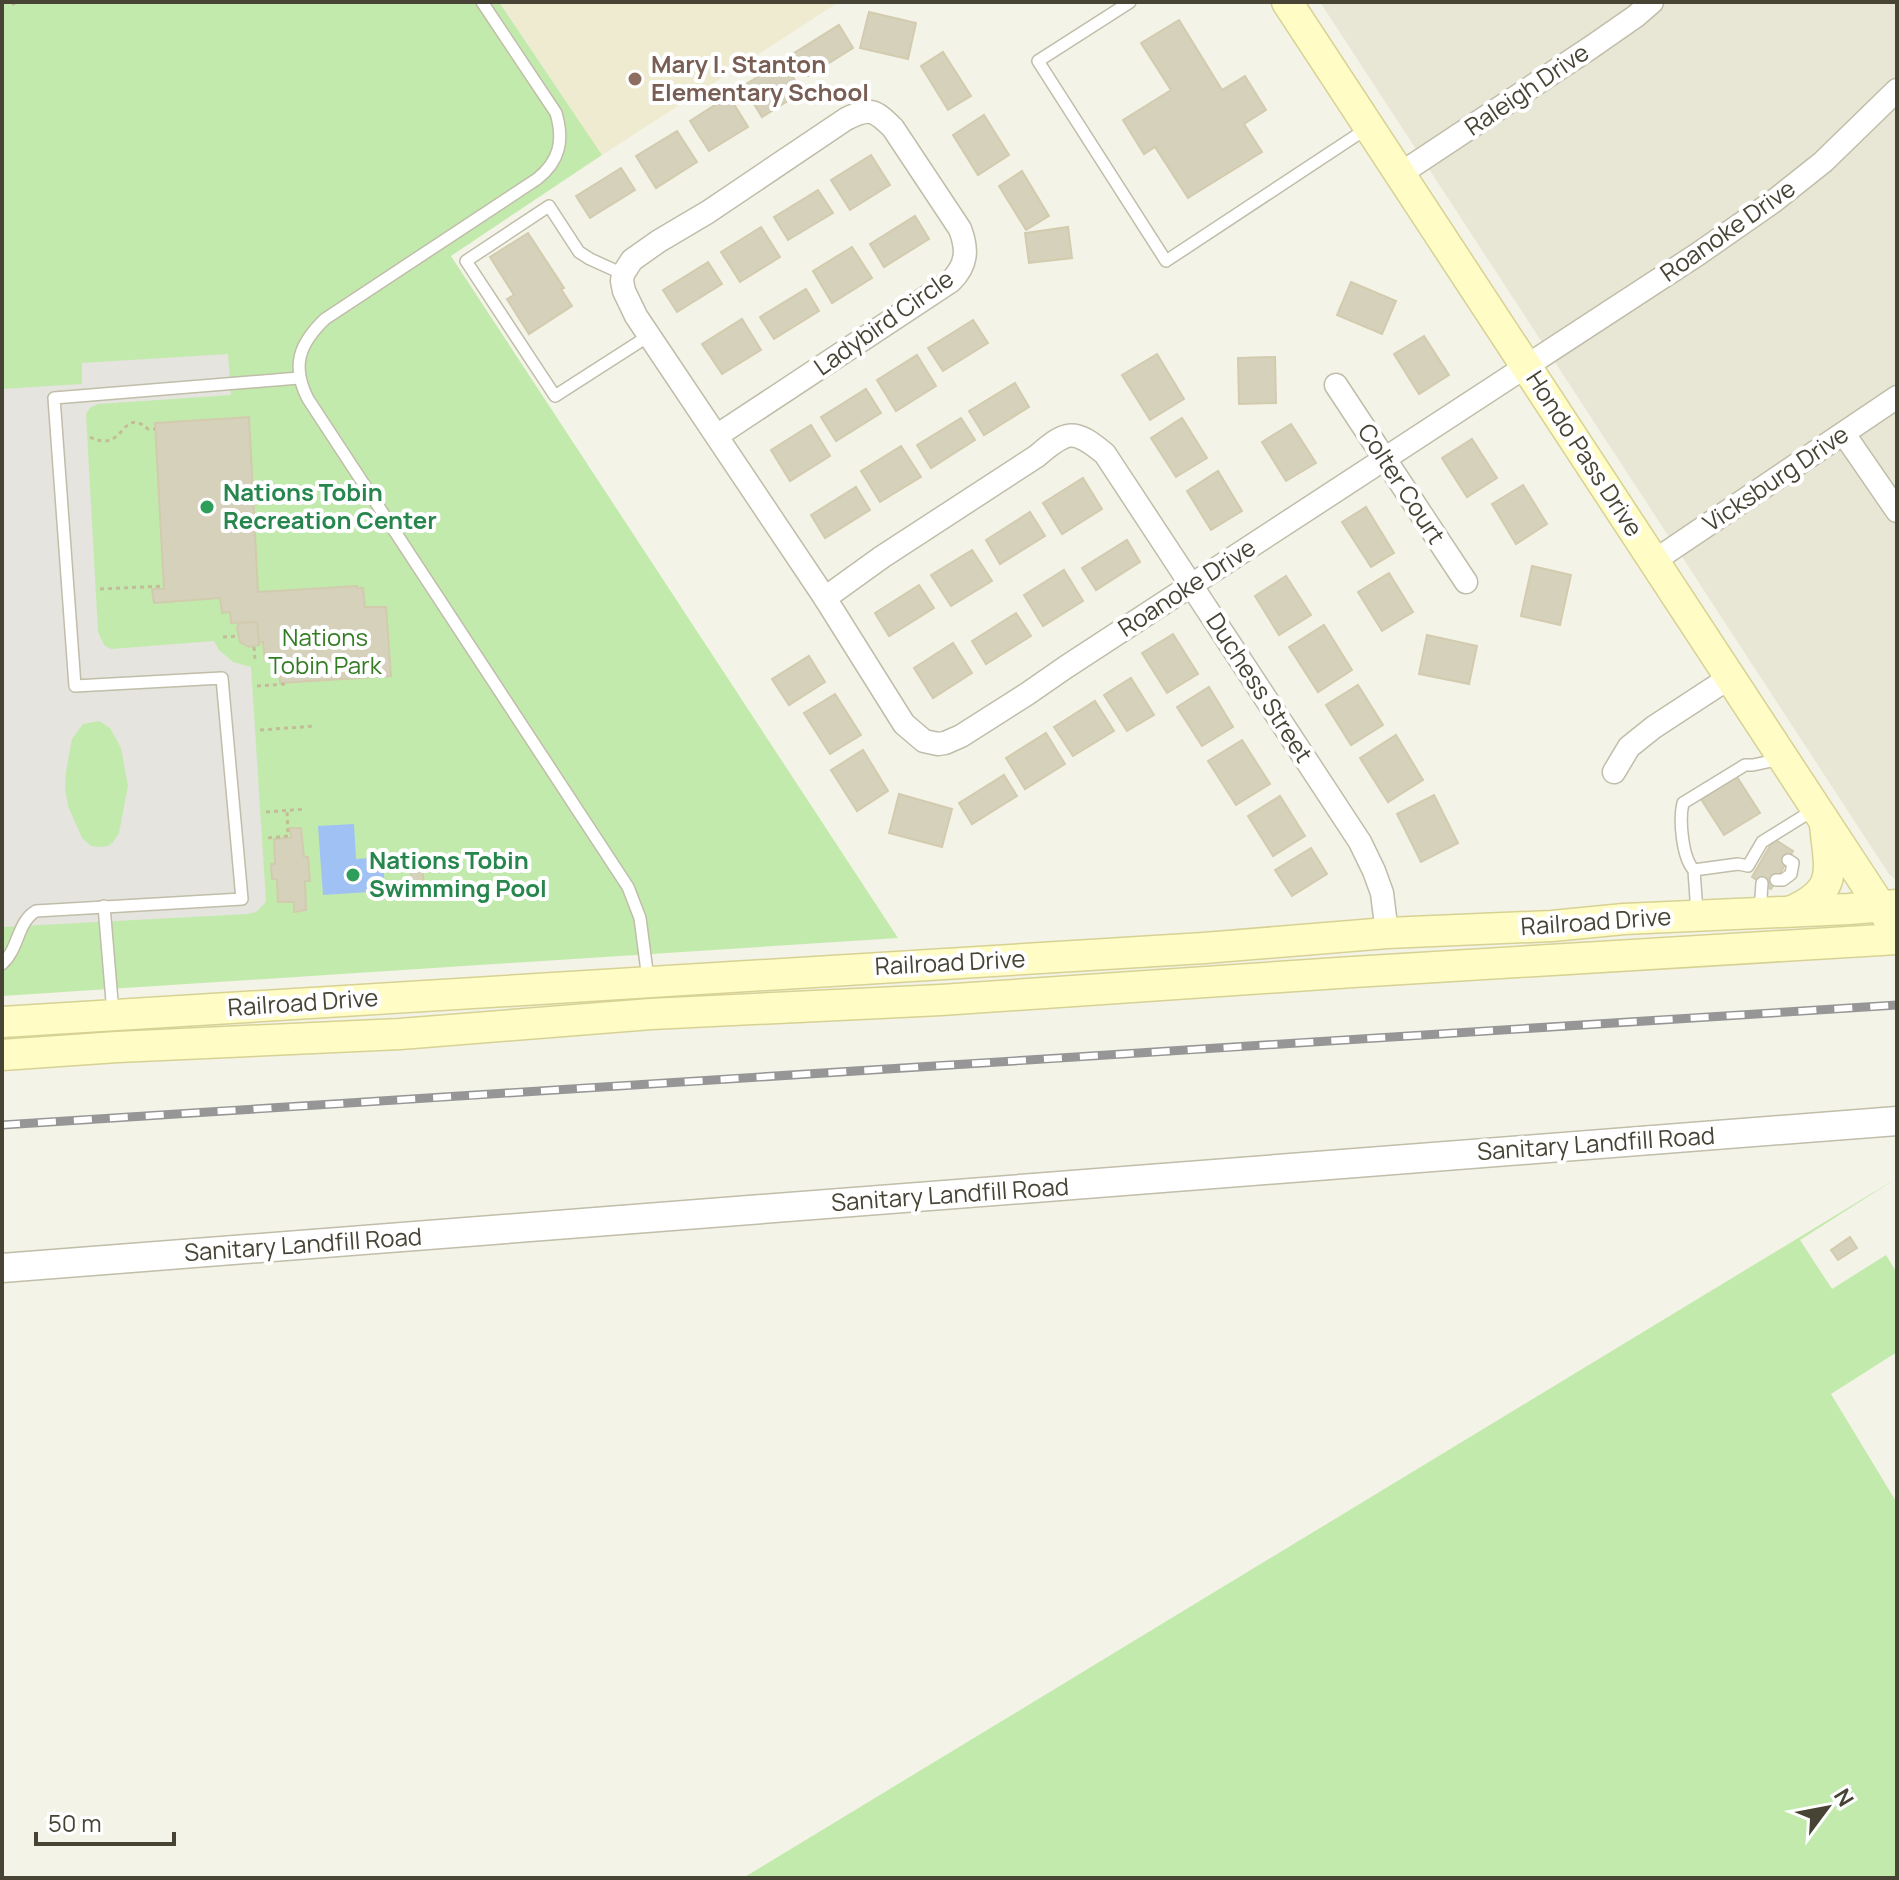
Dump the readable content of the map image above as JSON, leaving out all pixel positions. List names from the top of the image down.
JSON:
{
  "streets": {
    "main road": ["Hondo Pass Drive", "Railroad Drive"],
    "street": [
      "Raleigh Drive",
      "Roanoke Drive",
      "Ladybird Circle",
      "Vicksburg Drive",
      "Colter Court",
      "Duchess Street",
      "Sanitary Landfill Road"
    ]
  },
  "crossings": [
    ["Raleigh Drive", "Hondo Pass Drive"],
    ["Roanoke Drive", "Ladybird Circle"],
    ["Roanoke Drive", "Hondo Pass Drive"],
    ["Roanoke Drive", "Colter Court"],
    ["Roanoke Drive", "Duchess Street"],
    ["Hondo Pass Drive", "Vicksburg Drive"],
    ["Hondo Pass Drive", "Railroad Drive"],
    ["Duchess Street", "Railroad Drive"]
  ],
  "parks": ["Nations Tobin Park"],
  "places": ["Mary I. Stanton Elementary School", "Nations Tobin Recreation Center", "Nations Tobin Swimming Pool"],
  "scale_bar": "50 m",
  "north": "top right"
}
